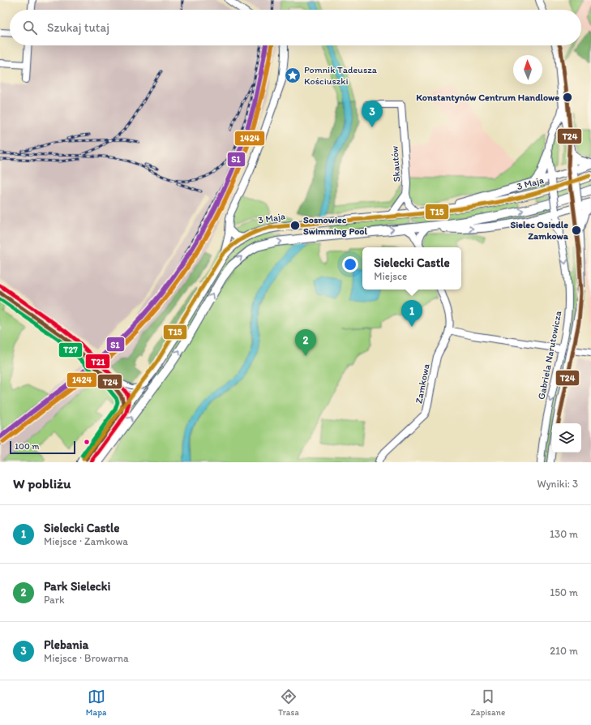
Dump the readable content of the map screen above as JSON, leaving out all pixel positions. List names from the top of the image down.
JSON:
{
  "streets": {
    "main road": ["3 Maja"],
    "street": ["Skautów", "Gabriela Narutowicza", "Zamkowa"]
  },
  "crossings": [
    ["Skautów", "3 Maja"],
    ["3 Maja", "Gabriela Narutowicza"]
  ],
  "places": {
    "place": ["Pomnik Tadeusza Kościuszki"],
    "other": ["Konstantynów Centrum Handlowe", "Sosnowiec Swimming Pool", "Sielec Osiedle Zamkowa"]
  },
  "lines": [
    "transit line T24",
    "transit line S1",
    "transit line 1424",
    "transit line T15",
    "transit line T21",
    "transit line T27"
  ],
  "scale_bar": "100 m",
  "north": "top",
  "page": {
    "search": "Szukaj tutaj",
    "pins": ["3", "1", "2"],
    "popup": ["Sielecki Castle", "Miejsce"],
    "scale": "100 m",
    "heading": ["W pobliżu", "Wyniki: 3"],
    "list": [
      {
        "mark": "1",
        "name": "Sielecki Castle",
        "note": "Miejsce · Zamkowa",
        "value": "130 m"
      },
      {
        "mark": "2",
        "name": "Park Sielecki",
        "note": "Park",
        "value": "150 m"
      },
      {
        "mark": "3",
        "name": "Plebania",
        "note": "Miejsce · Browarna",
        "value": "210 m"
      }
    ],
    "nav": ["Mapa", "Trasa", "Zapisane"]
  }
}
